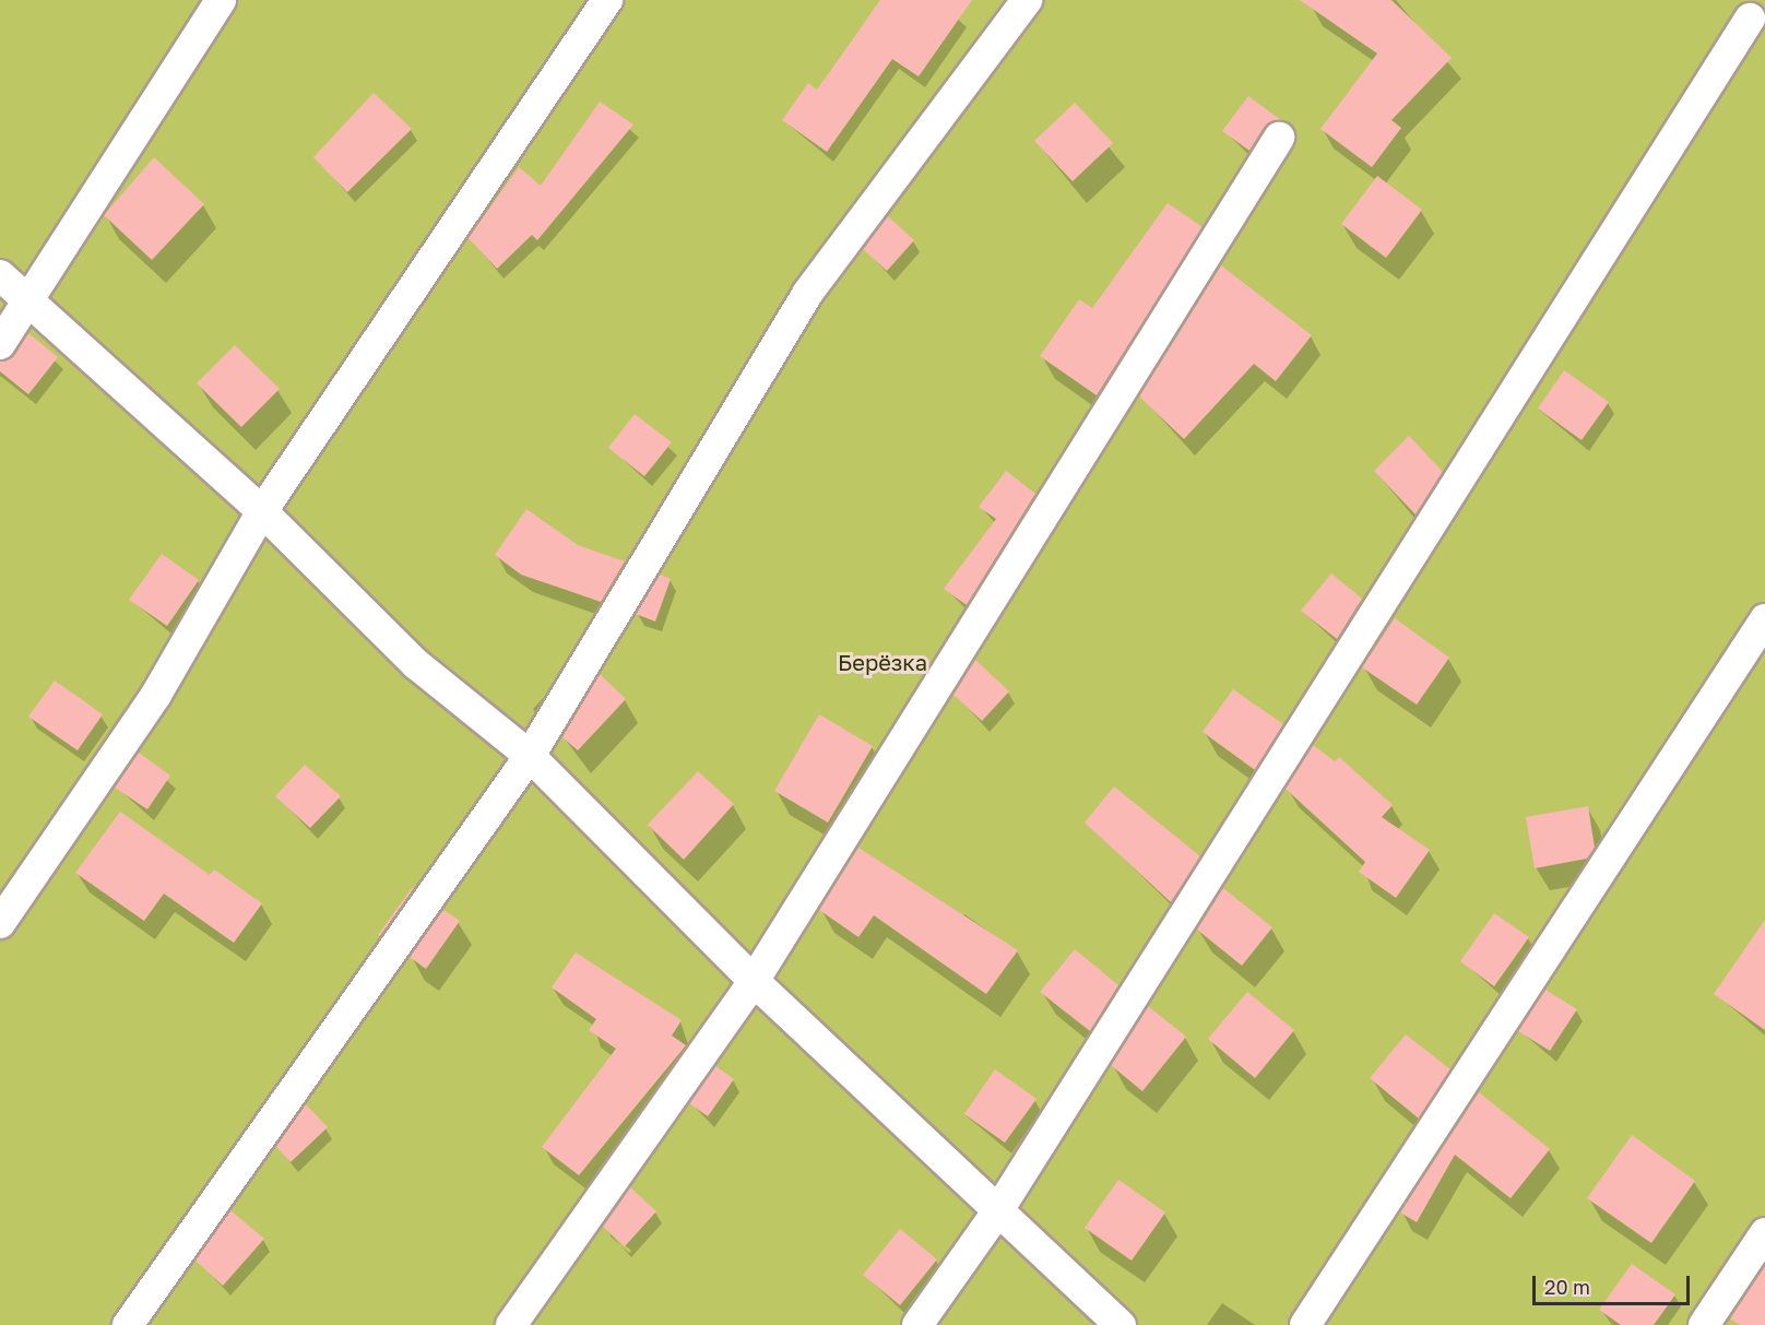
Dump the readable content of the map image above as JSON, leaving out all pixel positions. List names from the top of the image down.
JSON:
{
  "parks": ["Берёзка"],
  "scale_bar": "20 m"
}
